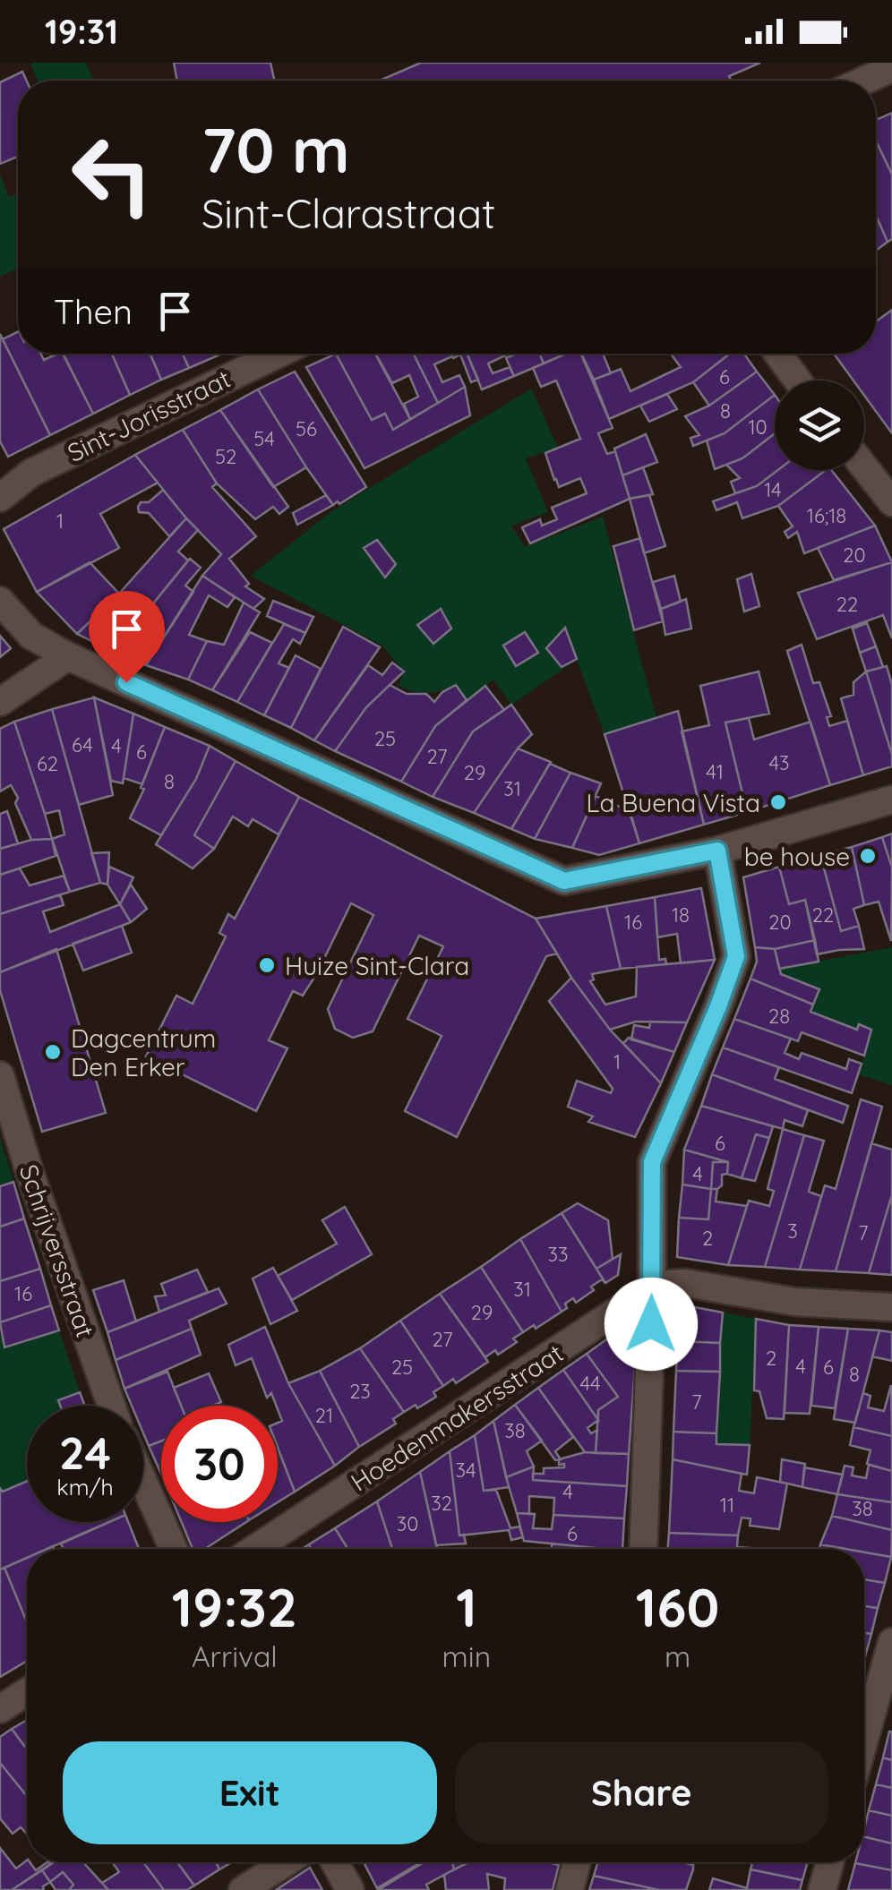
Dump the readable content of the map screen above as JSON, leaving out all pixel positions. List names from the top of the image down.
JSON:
{
  "streets": {
    "street": ["Sint-Jorisstraat", "Schrijversstraat", "Hoedenmakersstraat"]
  },
  "places": [
    "La Buena Vista",
    "be house",
    "Huize Sint-Clara",
    "Dagcentrum Den Erker"
  ],
  "house_numbers": [
    "6",
    "8",
    "10",
    "56",
    "54",
    "52",
    "14",
    "16;18",
    "1",
    "20",
    "22",
    "25",
    "64",
    "4",
    "6",
    "27",
    "43",
    "62",
    "41",
    "29",
    "8",
    "31",
    "18",
    "22",
    "16",
    "20",
    "28",
    "1",
    "6",
    "4",
    "3",
    "7",
    "2",
    "33",
    "31",
    "16",
    "29",
    "27",
    "2",
    "4",
    "25",
    "6",
    "8",
    "44",
    "23",
    "7",
    "21",
    "38",
    "34",
    "4",
    "32",
    "11",
    "38",
    "30",
    "6"
  ],
  "page": {
    "status": "19:31",
    "turn": ["70 m", "Sint-Clarastraat"],
    "then": "Then",
    "speed": "24 km/h",
    "limit": "30",
    "eta": [
      "19:32",
      "Arrival",
      "1",
      "min",
      "160",
      "m"
    ],
    "buttons": ["Exit", "Share"]
  }
}
